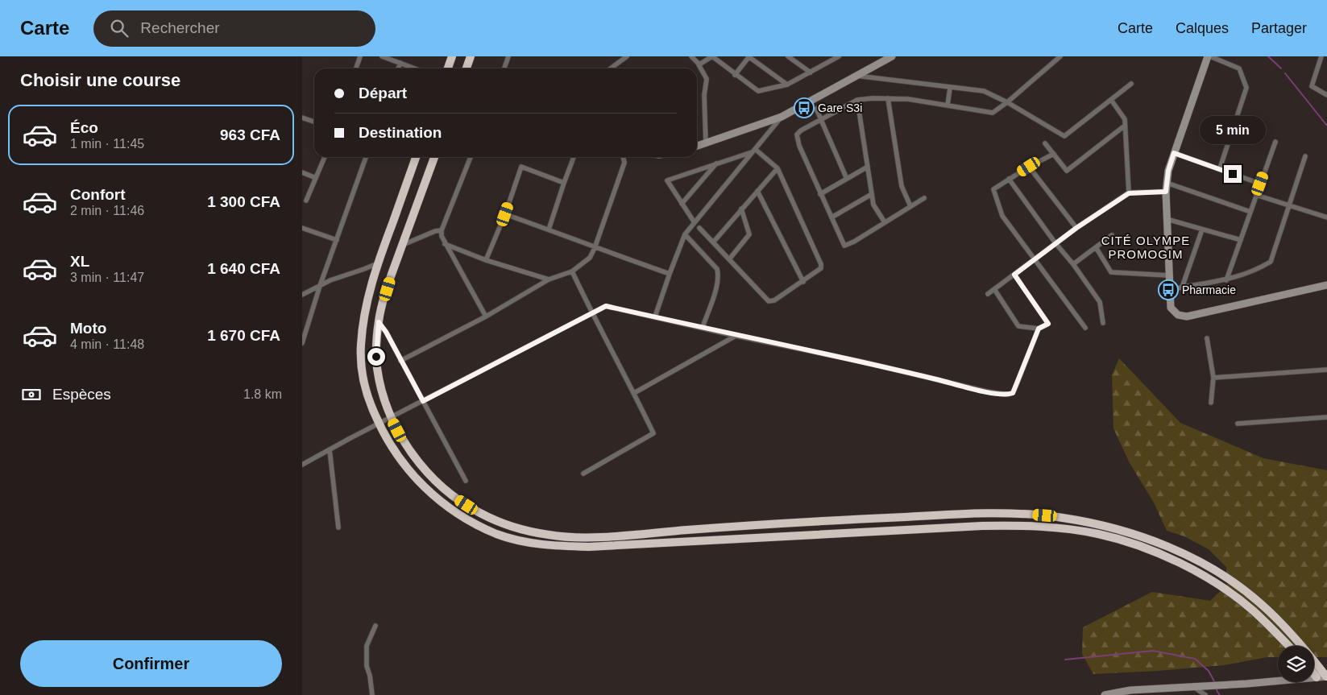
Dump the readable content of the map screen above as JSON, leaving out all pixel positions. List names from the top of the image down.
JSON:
{
  "districts": ["CITÉ OLYMPE PROMOGIM"],
  "places": {
    "bus stop": ["Gare S3i", "Pharmacie"]
  },
  "page": {
    "header": "Carte",
    "search": "Rechercher",
    "nav": ["Carte", "Calques", "Partager"],
    "heading": "Choisir une course",
    "banner": ["Départ", "Destination"],
    "list": [
      {
        "name": "Éco",
        "note": "1 min · 11:45",
        "value": "963 CFA"
      },
      {
        "name": "Confort",
        "note": "2 min · 11:46",
        "value": "1 300 CFA"
      },
      {
        "name": "XL",
        "note": "3 min · 11:47",
        "value": "1 640 CFA"
      },
      {
        "name": "Moto",
        "note": "4 min · 11:48",
        "value": "1 670 CFA"
      }
    ],
    "bubble": "5 min",
    "pay": ["Espèces", "1.8 km"],
    "buttons": "Confirmer"
  }
}
